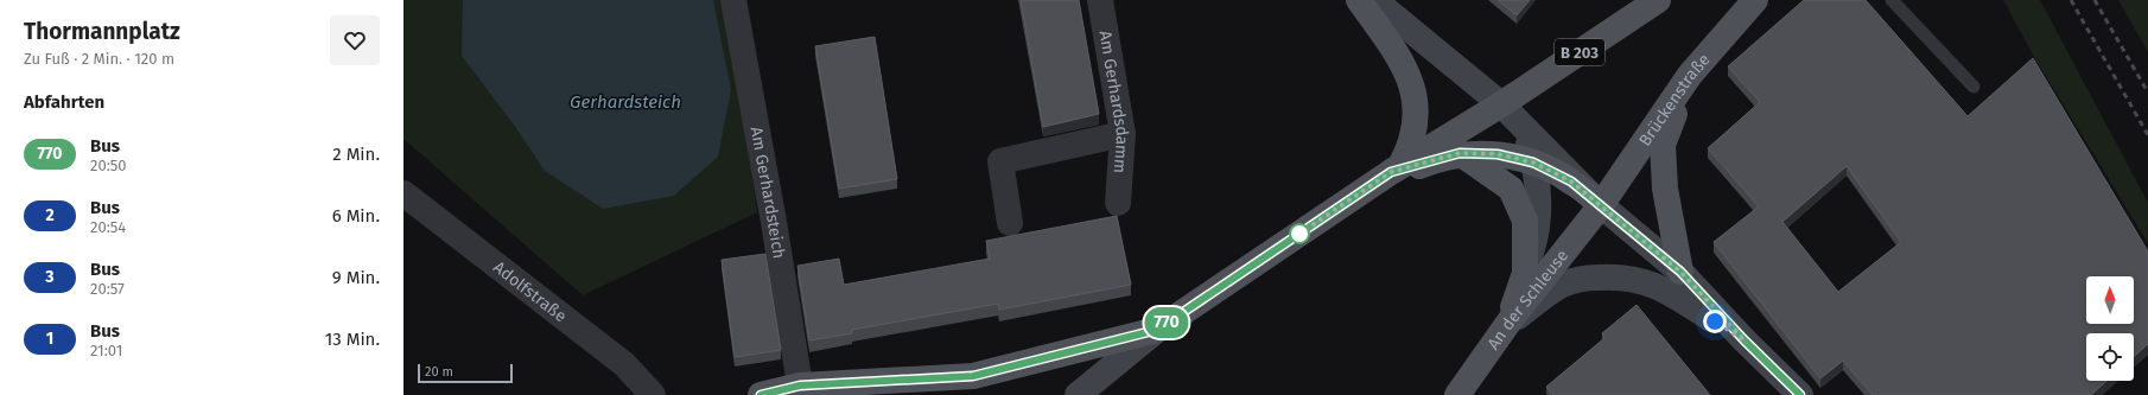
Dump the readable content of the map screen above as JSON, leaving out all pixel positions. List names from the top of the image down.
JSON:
{
  "streets": {
    "main road": ["B 203", "Brückenstraße", "An der Schleuse"],
    "street": ["Am Gerhardsdamm", "Am Gerhardsteich", "Adolfstraße"]
  },
  "crossings": [
    ["B 203", "Am Gerhardsteich"],
    ["Brückenstraße", "An der Schleuse"]
  ],
  "water": ["Gerhardsteich"],
  "lines": ["bus line 770"],
  "scale_bar": "20 m",
  "north": "top",
  "page": {
    "heading": [
      ["Thormannplatz", "Zu Fuß · 2 Min. · 120 m"],
      "Abfahrten"
    ],
    "on_map": "770",
    "list": [
      {
        "mark": "770",
        "name": "Bus",
        "note": "20:50",
        "value": "2 Min."
      },
      {
        "mark": "2",
        "name": "Bus",
        "note": "20:54",
        "value": "6 Min."
      },
      {
        "mark": "3",
        "name": "Bus",
        "note": "20:57",
        "value": "9 Min."
      },
      {
        "mark": "1",
        "name": "Bus",
        "note": "21:01",
        "value": "13 Min."
      }
    ],
    "scale": "20 m"
  }
}
